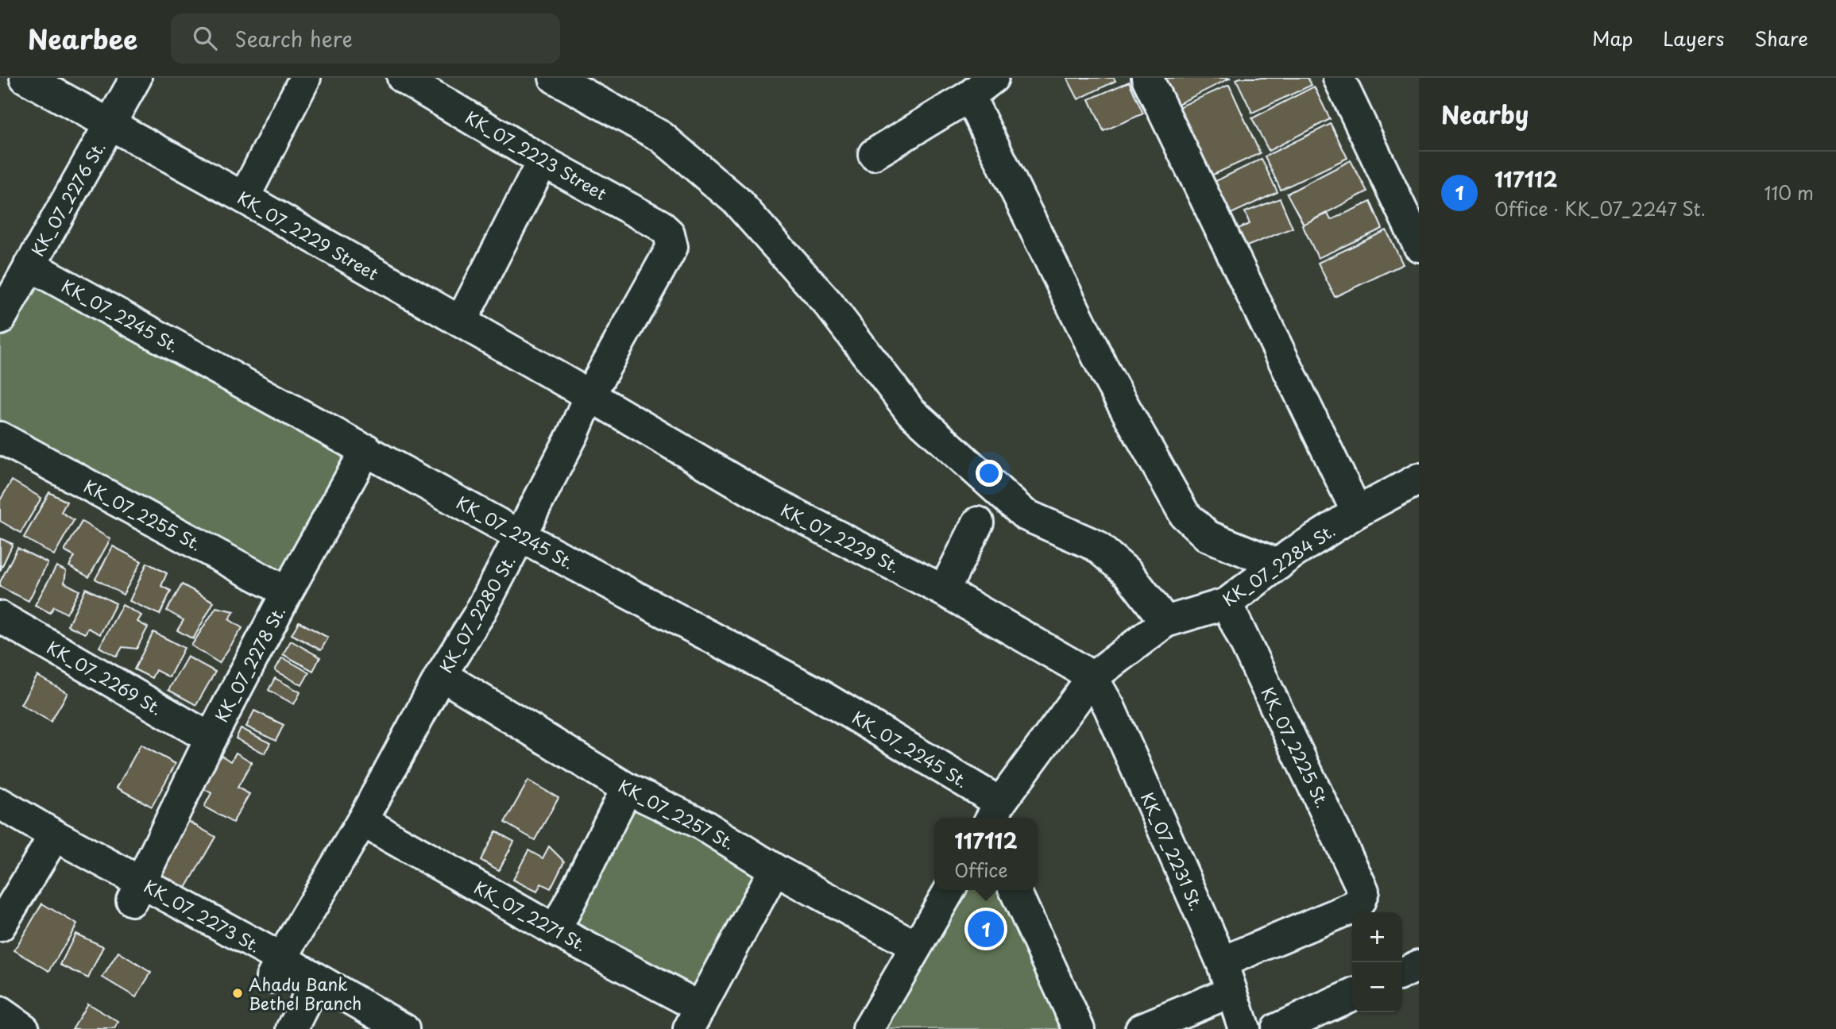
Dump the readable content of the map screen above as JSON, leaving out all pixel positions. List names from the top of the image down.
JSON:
{
  "streets": {
    "street": [
      "KK_07_2223 Street",
      "KK_07_2276 St.",
      "KK_07_2229 Street",
      "KK_07_2245 St.",
      "KK_07_2255 St.",
      "KK_07_2229 St.",
      "KK_07_2284 St.",
      "KK_07_2280 St.",
      "KK_07_2278 St.",
      "KK_07_2269 St.",
      "KK_07_2225 St.",
      "KK_07_2257 St.",
      "KK_07_2231 St.",
      "KK_07_2273 St.",
      "KK_07_2271 St."
    ]
  },
  "crossings": [
    ["KK_07_2223 Street", "KK_07_2280 St."],
    ["KK_07_2276 St.", "KK_07_2229 Street"],
    ["KK_07_2276 St.", "KK_07_2245 St."],
    ["KK_07_2229 Street", "KK_07_2229 St."],
    ["KK_07_2229 Street", "KK_07_2280 St."],
    ["KK_07_2245 St.", "KK_07_2284 St."],
    ["KK_07_2245 St.", "KK_07_2280 St."],
    ["KK_07_2245 St.", "KK_07_2278 St."],
    ["KK_07_2255 St.", "KK_07_2278 St."],
    ["KK_07_2229 St.", "KK_07_2284 St."],
    ["KK_07_2229 St.", "KK_07_2280 St."],
    ["KK_07_2229 St.", "KK_07_2231 St."],
    ["KK_07_2284 St.", "KK_07_2225 St."],
    ["KK_07_2284 St.", "KK_07_2231 St."],
    ["KK_07_2280 St.", "KK_07_2257 St."],
    ["KK_07_2280 St.", "KK_07_2273 St."],
    ["KK_07_2280 St.", "KK_07_2271 St."],
    ["KK_07_2278 St.", "KK_07_2269 St."],
    ["KK_07_2278 St.", "KK_07_2273 St."],
    ["KK_07_2225 St.", "KK_07_2231 St."]
  ],
  "places": ["Ahadu Bank Bethel Branch"],
  "page": {
    "header": "Nearbee",
    "search": "Search here",
    "nav": ["Map", "Layers", "Share"],
    "heading": "Nearby",
    "list": [
      {
        "mark": "1",
        "name": "117112",
        "note": "Office · KK_07_2247 St.",
        "value": "110 m"
      }
    ],
    "popup": ["117112", "Office"],
    "pins": "1",
    "map_buttons": ["+", "−"]
  }
}
